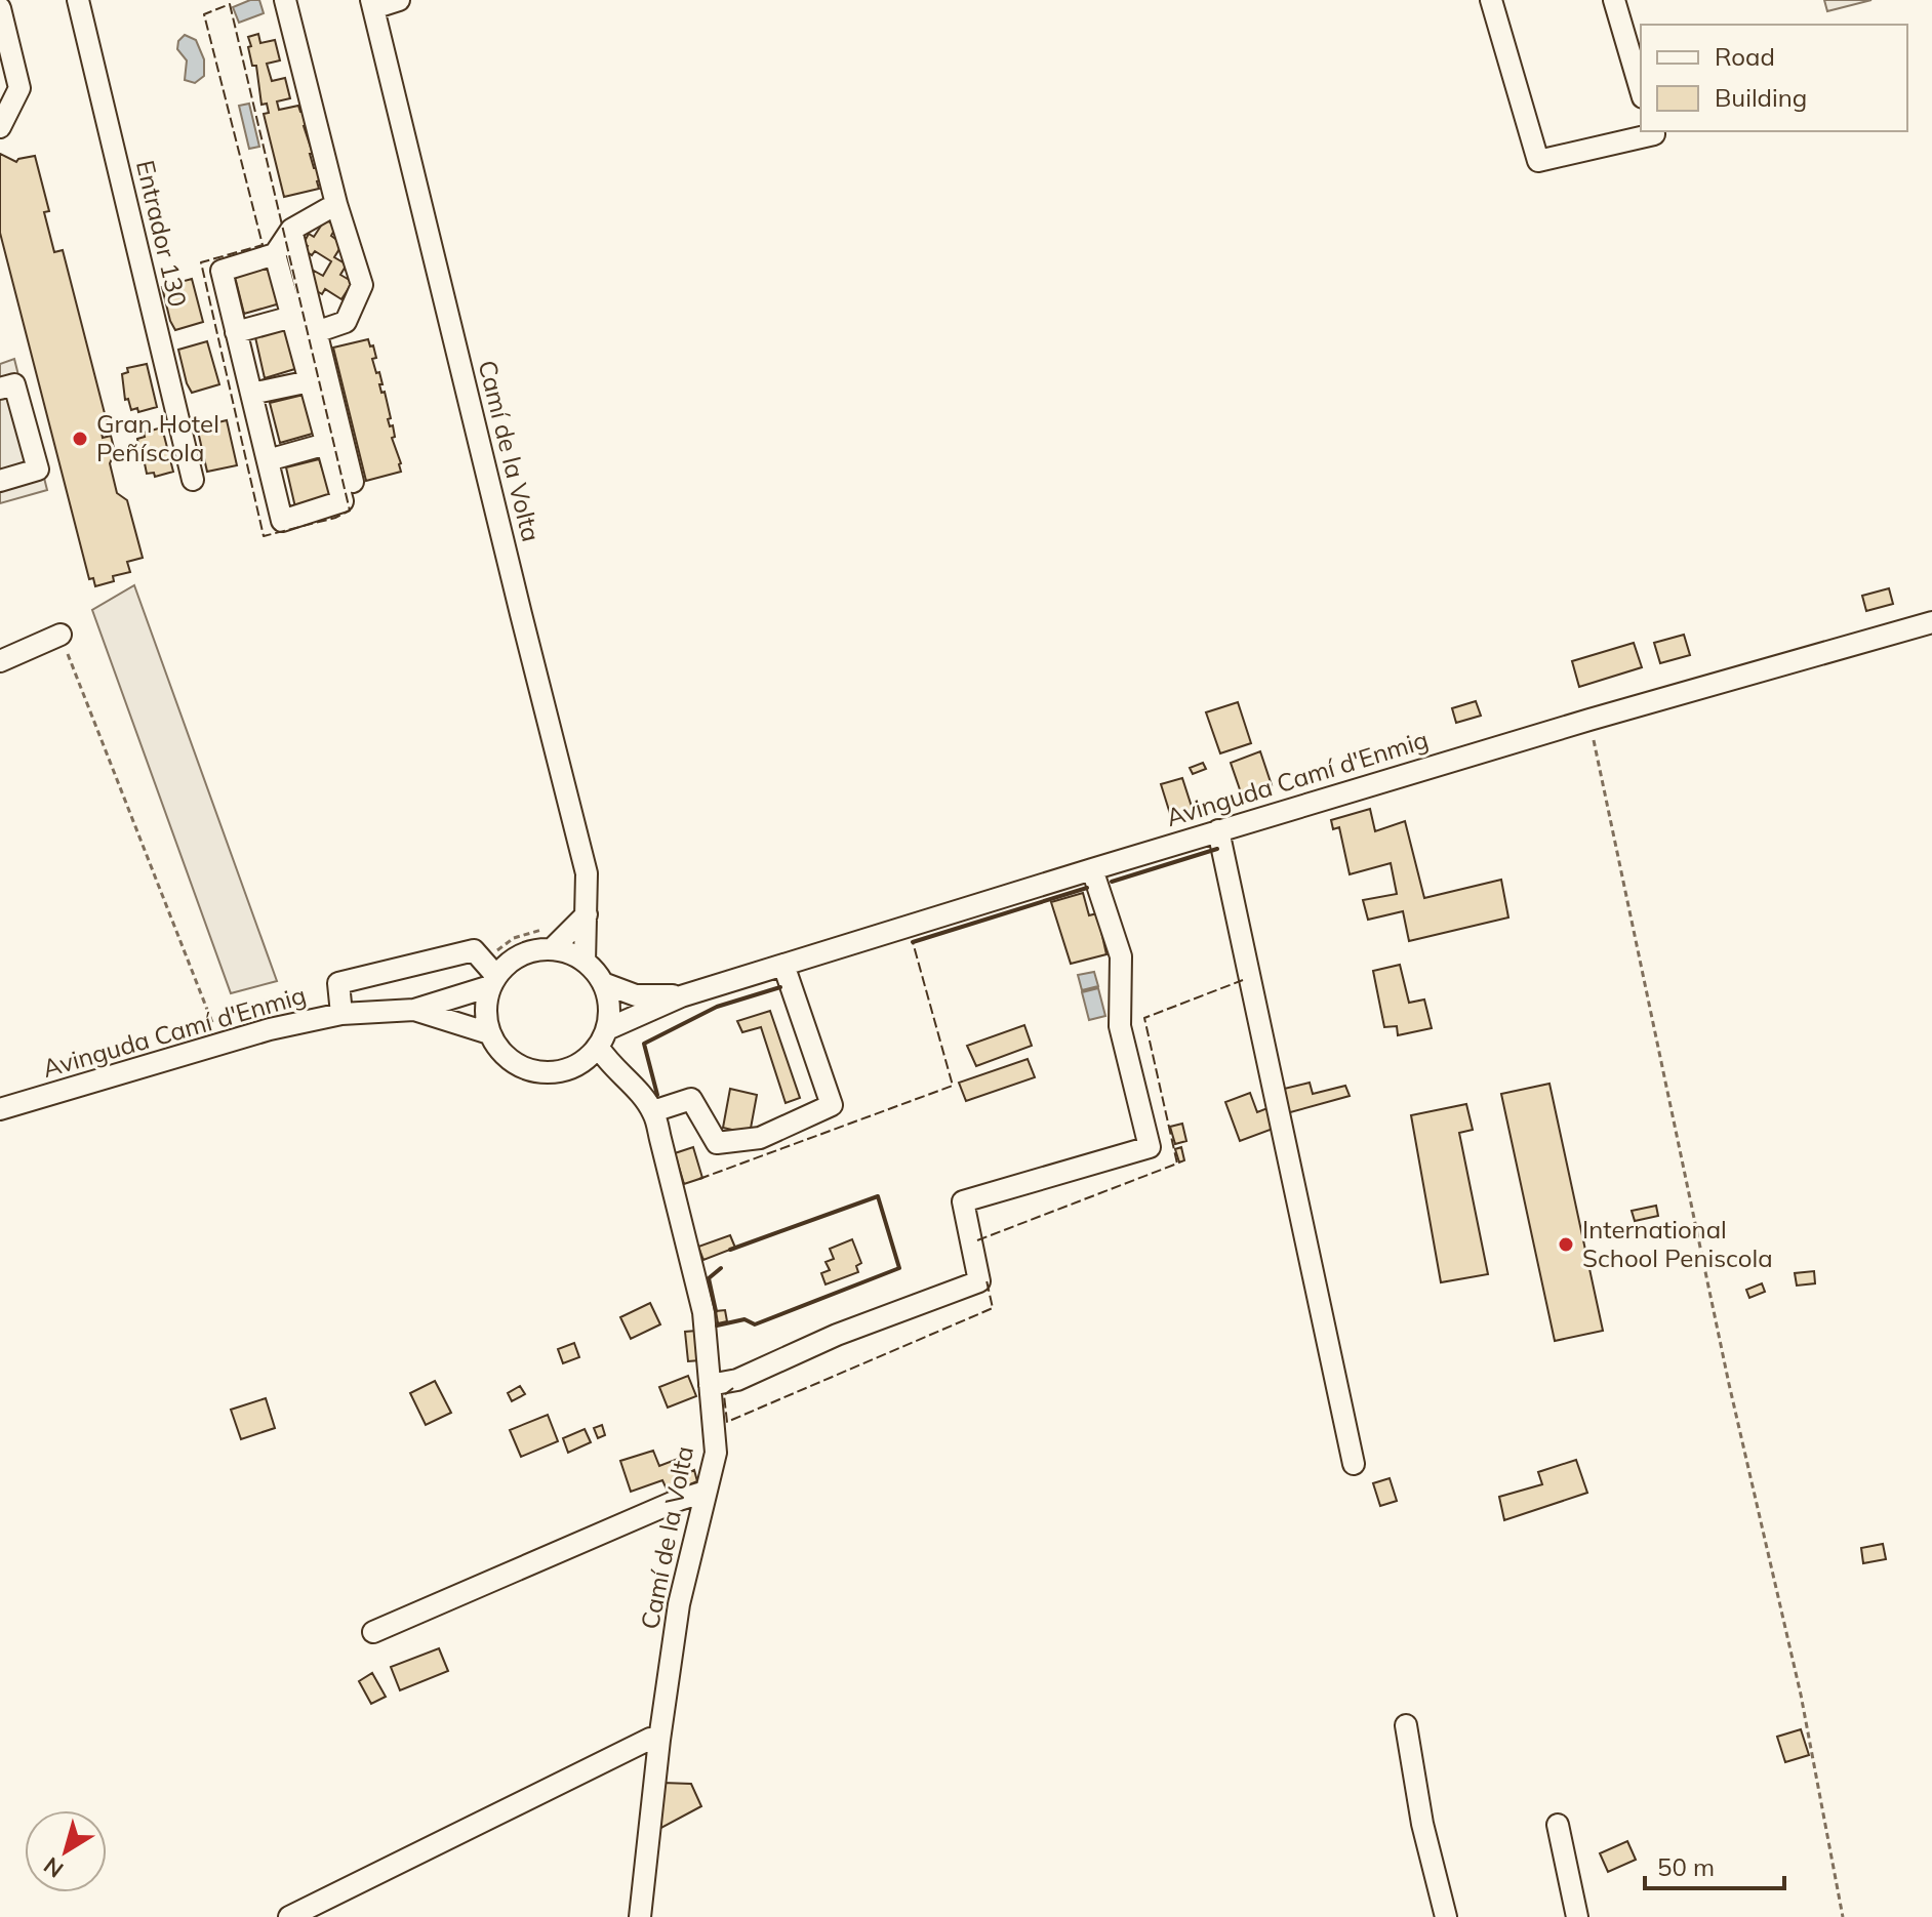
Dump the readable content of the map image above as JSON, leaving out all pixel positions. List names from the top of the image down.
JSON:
{
  "streets": {
    "street": ["Entrador 130", "Camí de la Volta", "Avinguda Camí d'Enmig"]
  },
  "crossings": [
    ["Camí de la Volta", "Avinguda Camí d'Enmig"]
  ],
  "places": ["Gran Hotel Peñíscola", "International School Peniscola"],
  "legend": ["Road", "Building"],
  "scale_bar": "50 m",
  "north": "bottom left"
}
